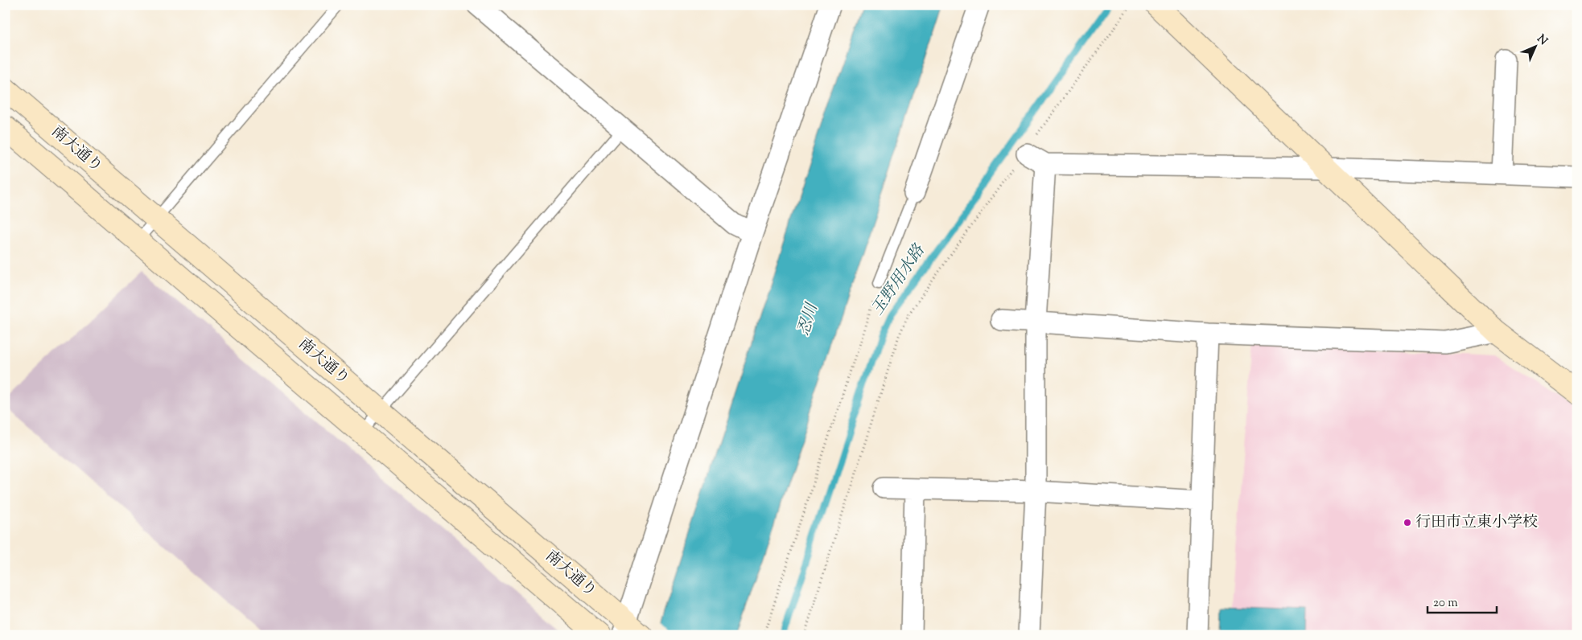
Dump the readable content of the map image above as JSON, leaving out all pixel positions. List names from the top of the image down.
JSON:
{
  "streets": {
    "street": ["南大通り"]
  },
  "water": ["玉野用水路", "忍川"],
  "places": ["行田市立東小学校"],
  "scale_bar": "20 m",
  "north": "top right"
}
